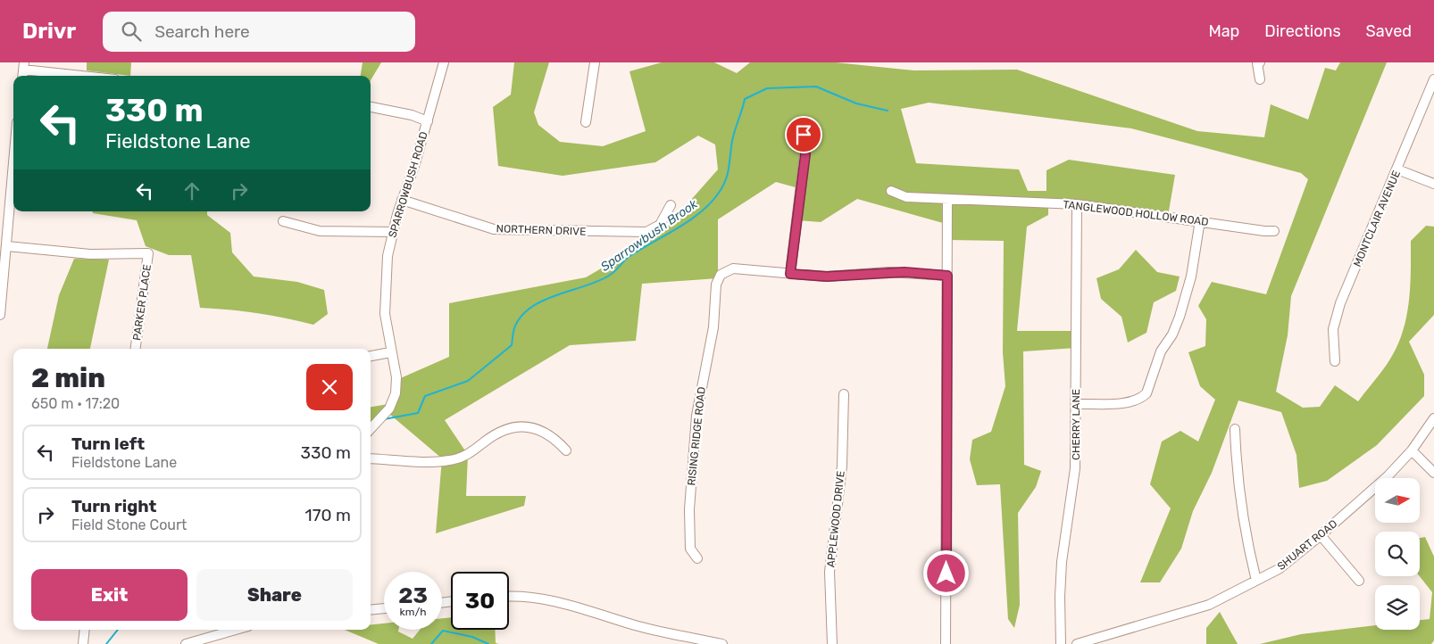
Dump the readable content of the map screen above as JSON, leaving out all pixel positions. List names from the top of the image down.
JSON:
{
  "streets": {
    "street": [
      "SPARROWBUSH ROAD",
      "TANGLEWOOD HOLLOW ROAD",
      "MONTCLAIR AVENUE",
      "NORTHERN DRIVE",
      "PARKER PLACE",
      "CHERRY LANE",
      "RISING RIDGE ROAD",
      "APPLEWOOD DRIVE",
      "SHUART ROAD"
    ]
  },
  "crossings": [
    ["SPARROWBUSH ROAD", "NORTHERN DRIVE"],
    ["TANGLEWOOD HOLLOW ROAD", "CHERRY LANE"]
  ],
  "water": ["Sparrowbush Brook"],
  "north": "right",
  "page": {
    "header": "Drivr",
    "search": "Search here",
    "nav": ["Map", "Directions", "Saved"],
    "turn": ["330 m", "Fieldstone Lane"],
    "heading": ["2 min", "650 m · 17:20"],
    "list": [
      {
        "name": "Turn left",
        "note": "Fieldstone Lane",
        "value": "330 m"
      },
      {
        "name": "Turn right",
        "note": "Field Stone Court",
        "value": "170 m"
      }
    ],
    "buttons": ["Exit", "Share"],
    "speed": "23 km/h",
    "limit": "30"
  }
}
